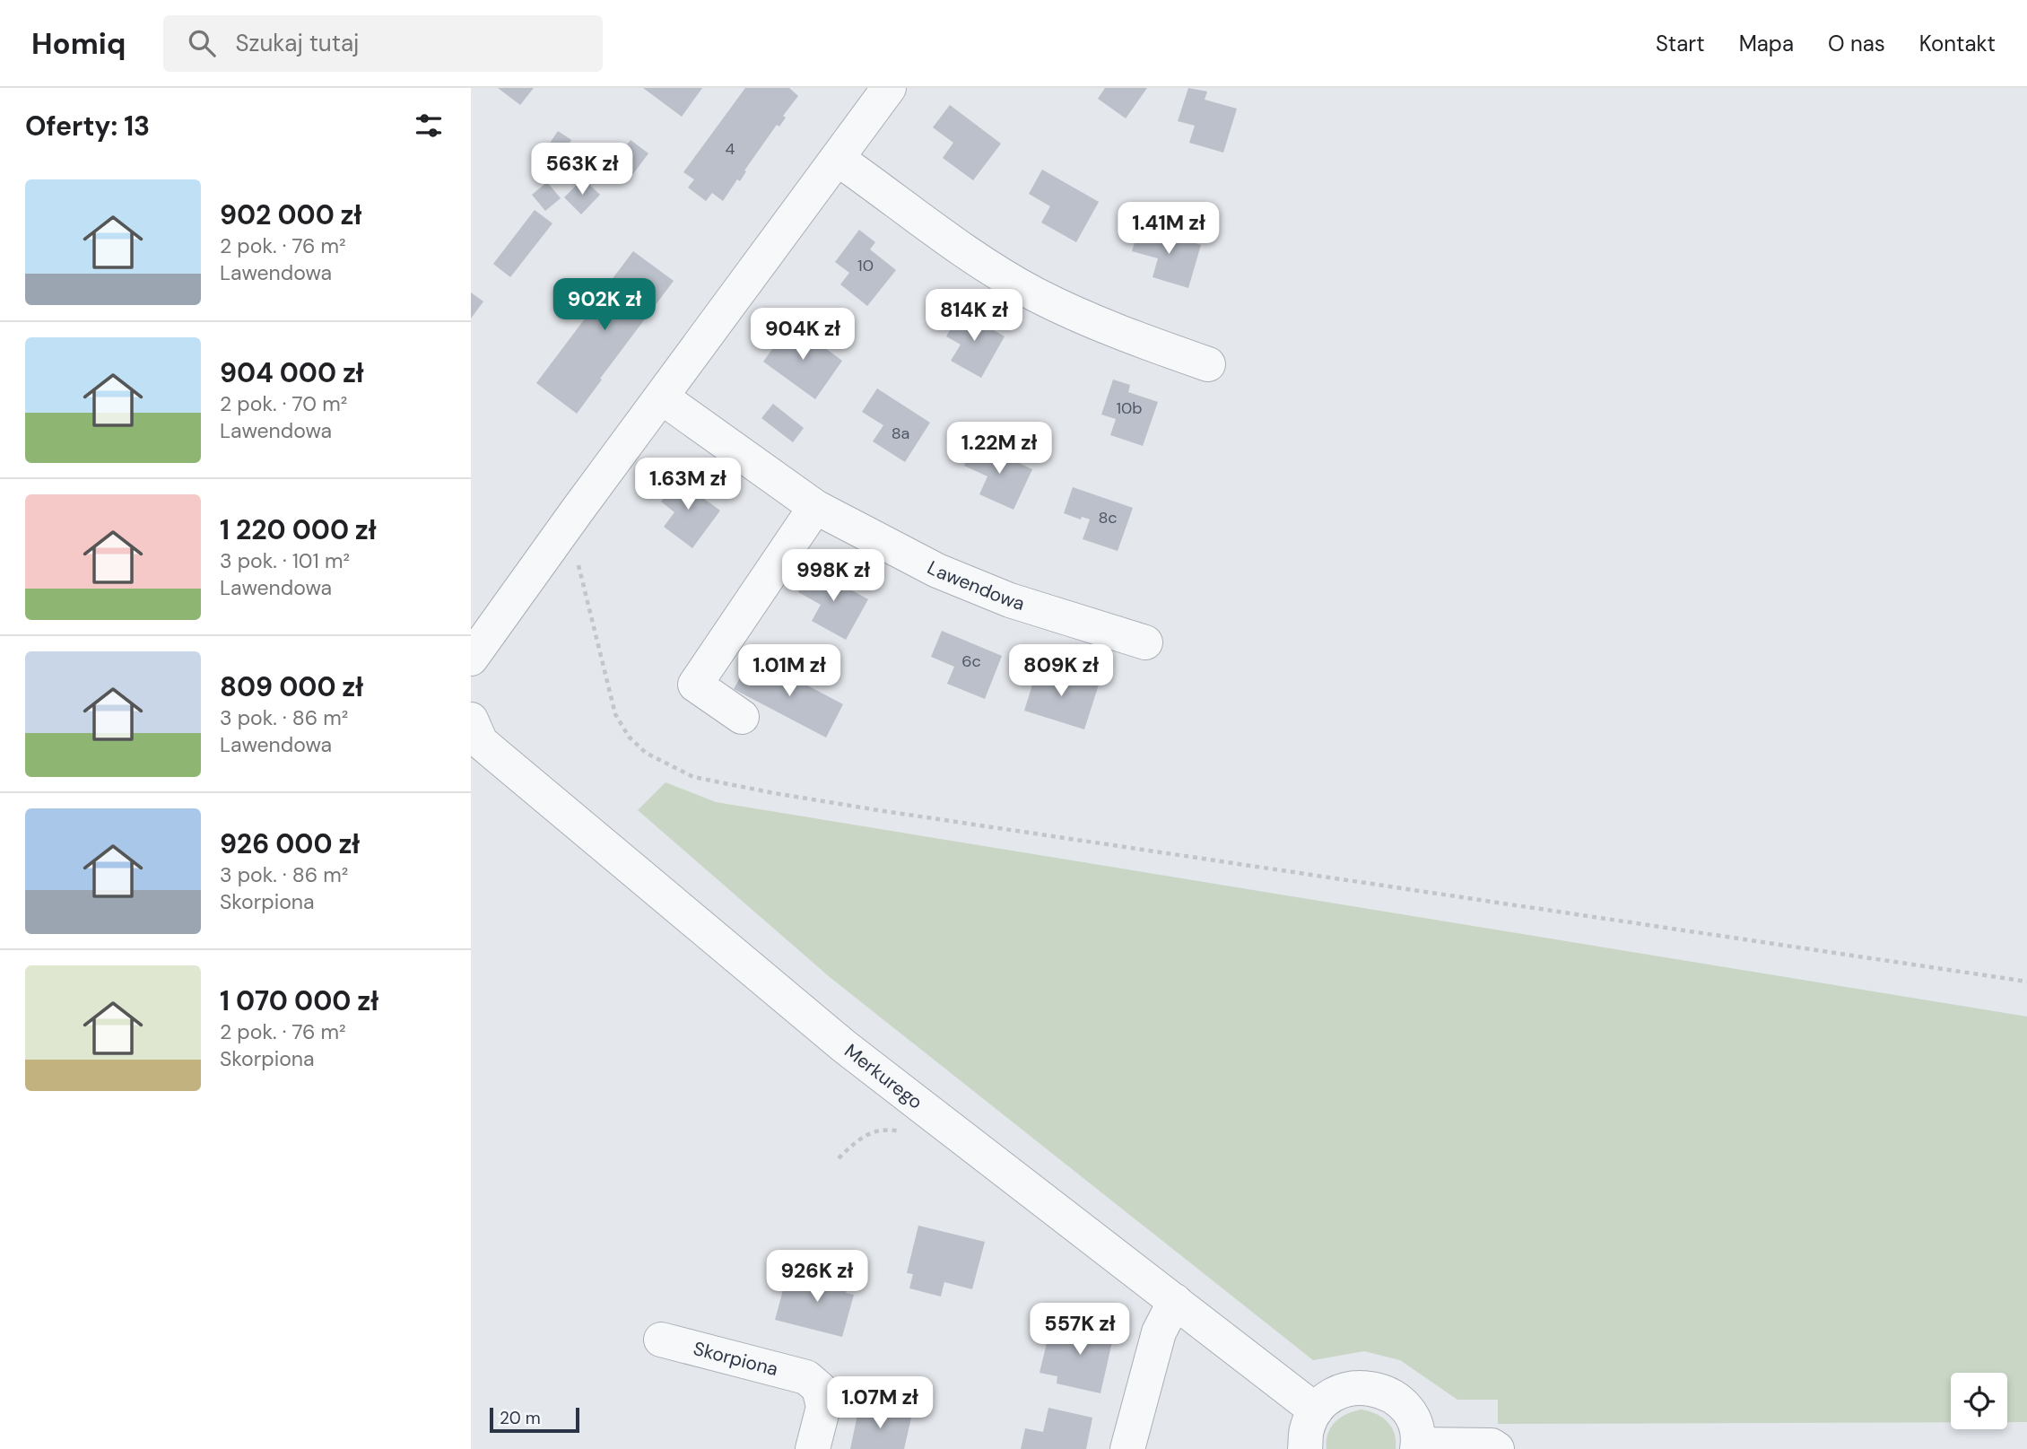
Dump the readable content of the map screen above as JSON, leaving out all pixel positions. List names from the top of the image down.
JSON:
{
  "streets": {
    "street": ["Lawendowa", "Merkurego", "Skorpiona"]
  },
  "house_numbers": [
    "4",
    "10",
    "10b",
    "8a",
    "8c",
    "6c"
  ],
  "scale_bar": "20 m",
  "page": {
    "header": "Homiq",
    "search": "Szukaj tutaj",
    "nav": [
      "Start",
      "Mapa",
      "O nas",
      "Kontakt"
    ],
    "heading": "Oferty: 13",
    "price": [
      "563K zł",
      "1.41M zł",
      "902K zł",
      "814K zł",
      "904K zł",
      "1.22M zł",
      "1.63M zł",
      "998K zł",
      "1.01M zł",
      "809K zł",
      "926K zł",
      "557K zł",
      "1.07M zł"
    ],
    "list": [
      {
        "name": "902 000 zł",
        "note": "2 pok. · 76 m² · Lawendowa"
      },
      {
        "name": "904 000 zł",
        "note": "2 pok. · 70 m² · Lawendowa"
      },
      {
        "name": "1 220 000 zł",
        "note": "3 pok. · 101 m² · Lawendowa"
      },
      {
        "name": "809 000 zł",
        "note": "3 pok. · 86 m² · Lawendowa"
      },
      {
        "name": "926 000 zł",
        "note": "3 pok. · 86 m² · Skorpiona"
      },
      {
        "name": "1 070 000 zł",
        "note": "2 pok. · 76 m² · Skorpiona"
      }
    ],
    "scale": "20 m"
  }
}
